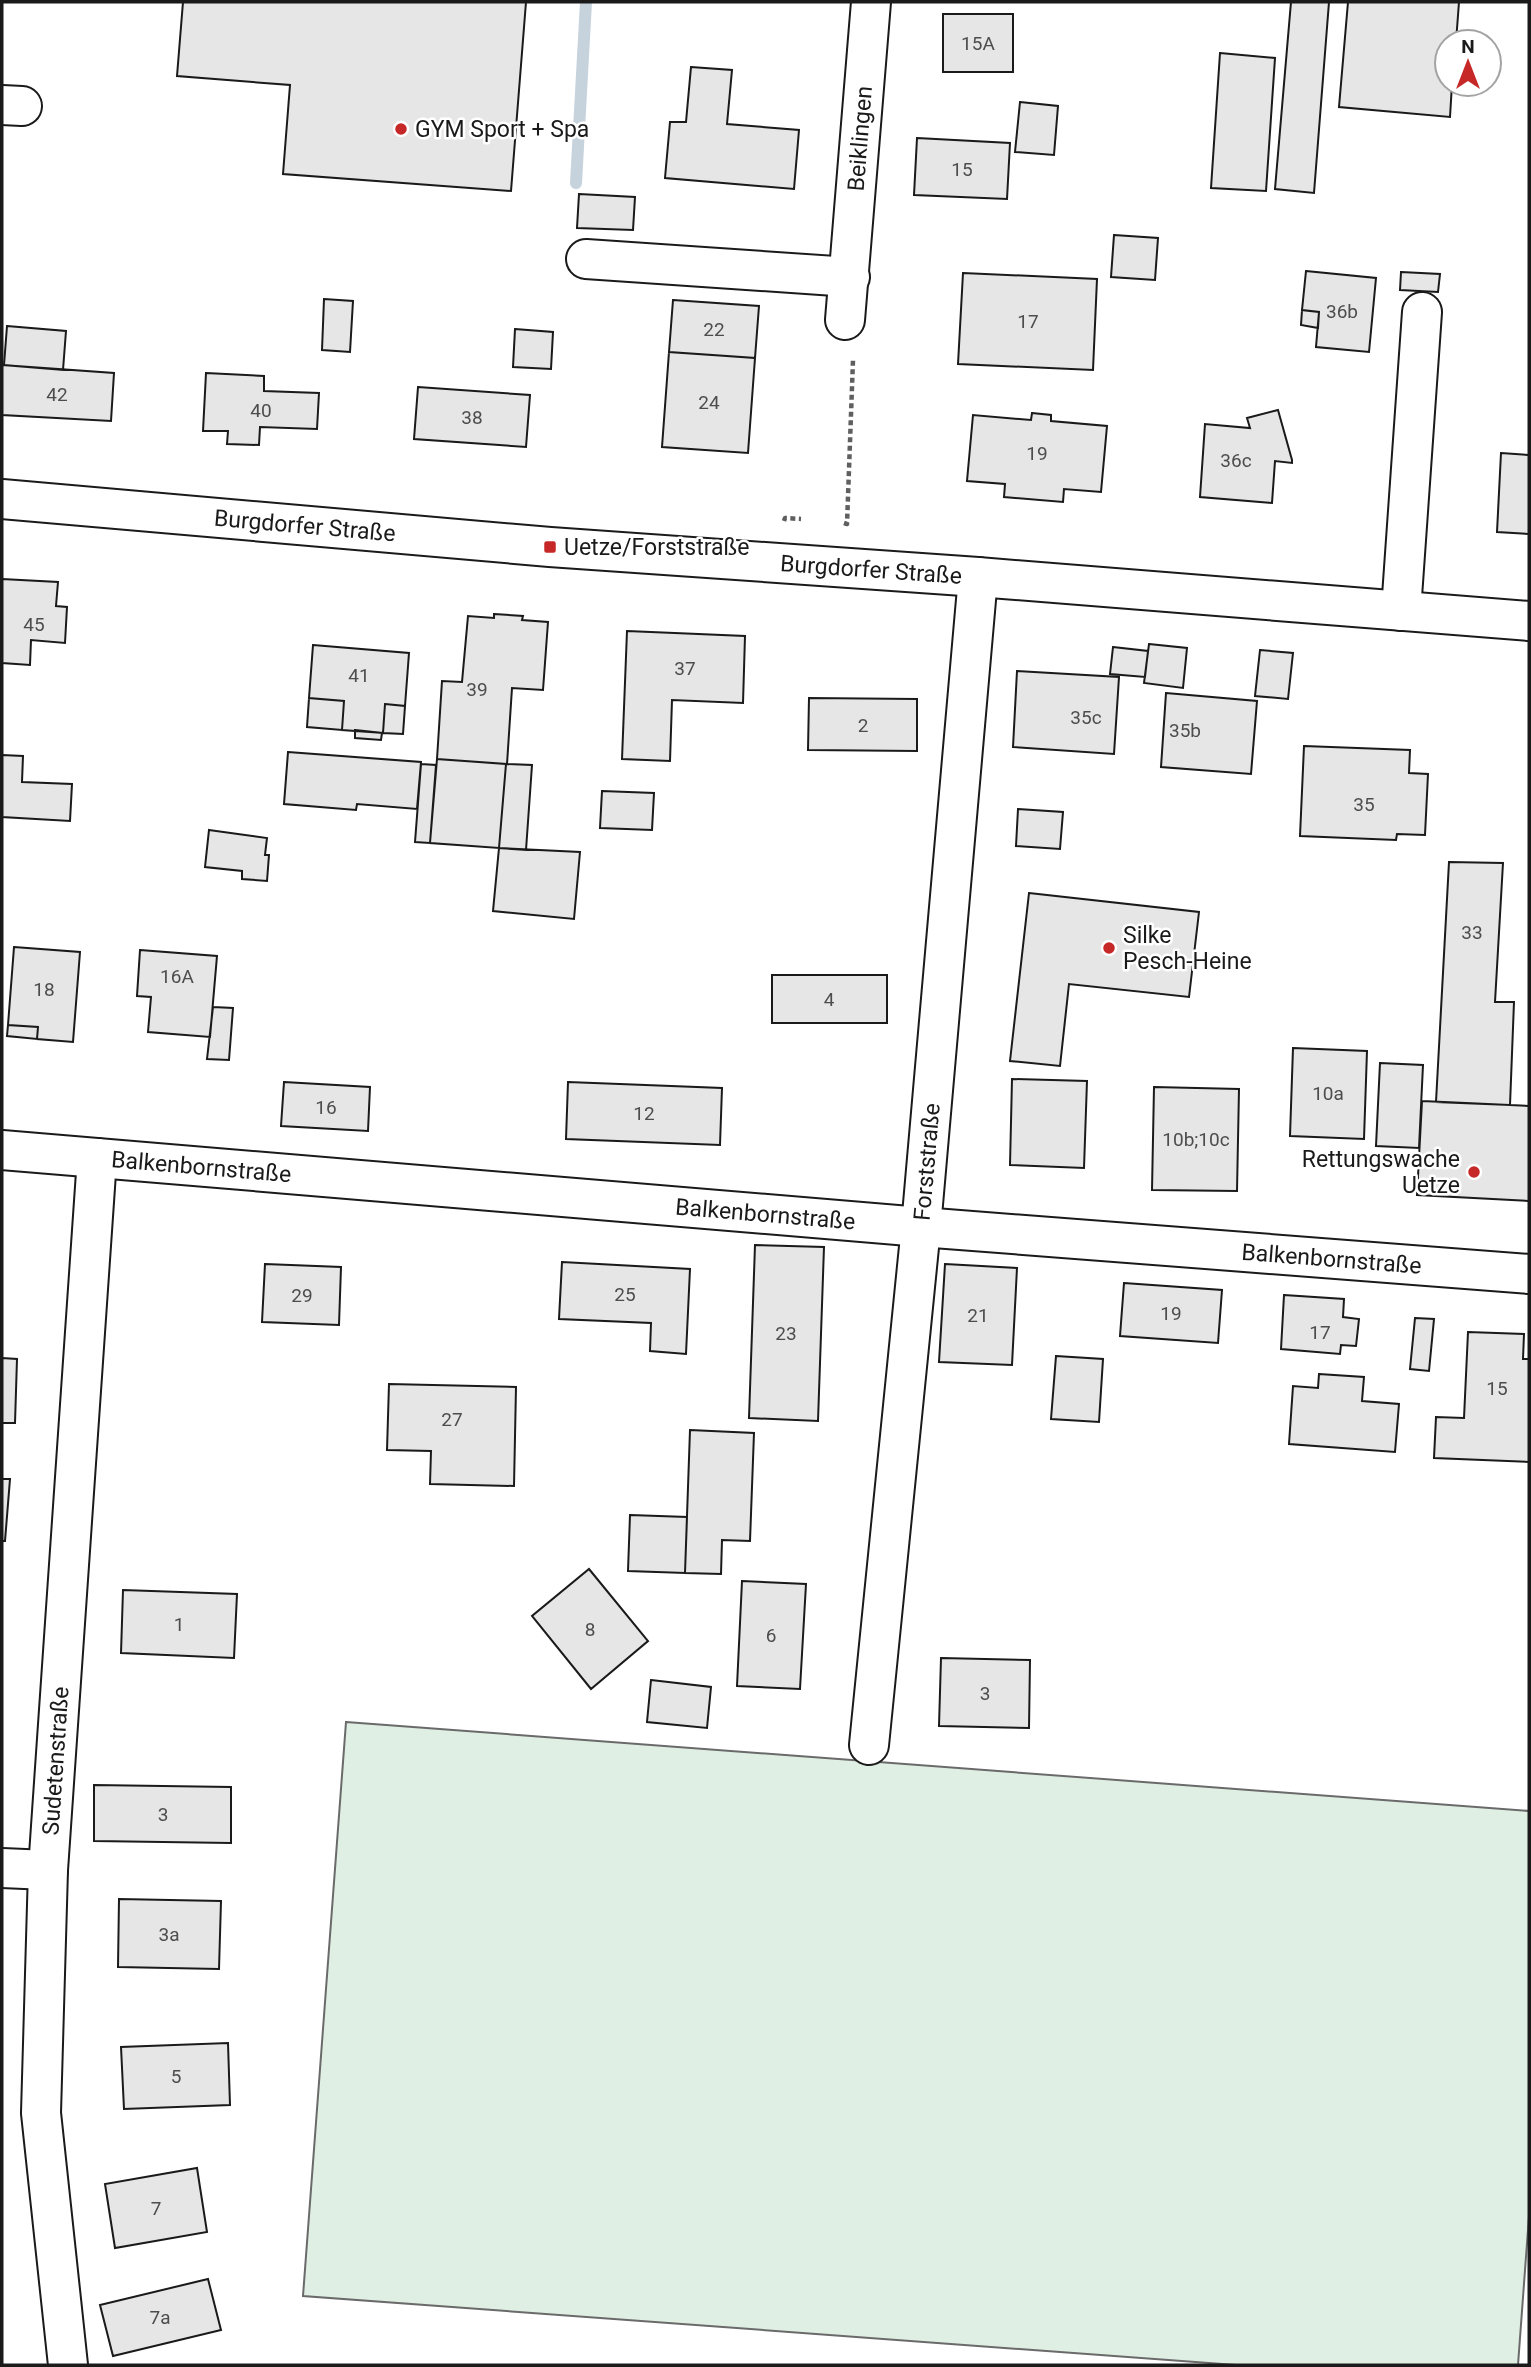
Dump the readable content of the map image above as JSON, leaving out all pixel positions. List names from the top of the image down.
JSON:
{
  "streets": {
    "street": [
      "Beiklingen",
      "Burgdorfer Straße",
      "Forststraße",
      "Balkenbornstraße",
      "Sudetenstraße"
    ]
  },
  "crossings": [
    ["Burgdorfer Straße", "Forststraße"],
    ["Forststraße", "Balkenbornstraße"],
    ["Balkenbornstraße", "Sudetenstraße"]
  ],
  "places": {
    "other": ["GYM Sport + Spa", "Silke Pesch-Heine", "Rettungswache Uetze"],
    "transit": ["Uetze/Forststraße"]
  },
  "house_numbers": [
    "15A",
    "15",
    "36b",
    "17",
    "22",
    "42",
    "24",
    "40",
    "38",
    "19",
    "36c",
    "45",
    "37",
    "41",
    "39",
    "35c",
    "2",
    "35b",
    "35",
    "33",
    "16A",
    "18",
    "4",
    "10a",
    "16",
    "12",
    "10b;10c",
    "25",
    "29",
    "19",
    "21",
    "17",
    "23",
    "15",
    "27",
    "1",
    "8",
    "6",
    "3",
    "3",
    "3a",
    "5",
    "7",
    "7a"
  ],
  "north": "top"
}
